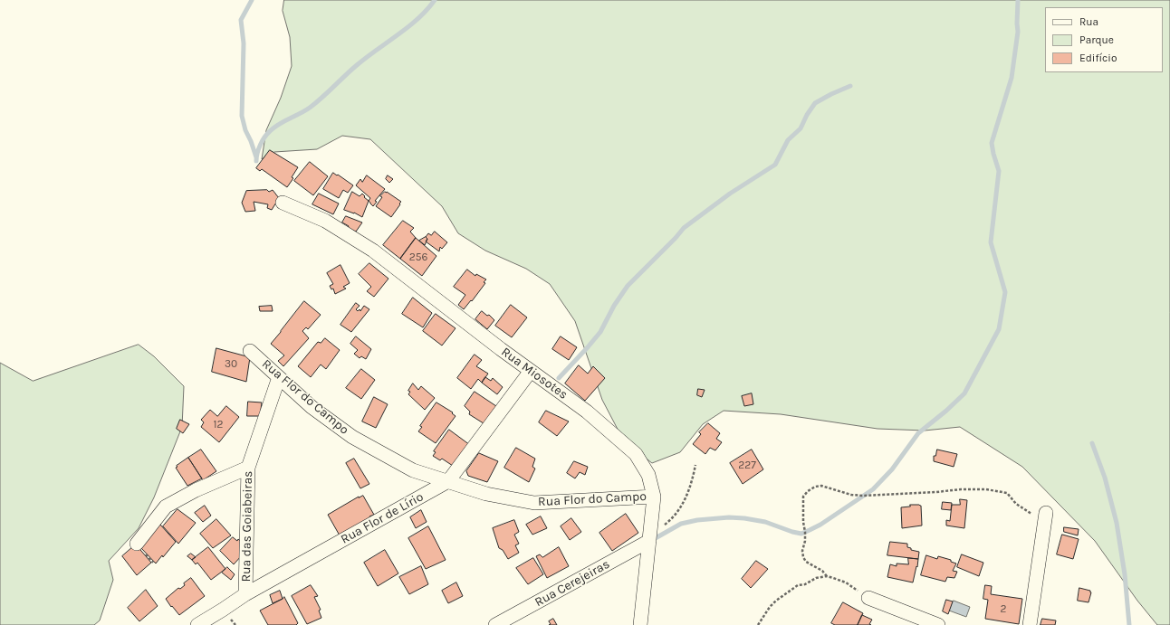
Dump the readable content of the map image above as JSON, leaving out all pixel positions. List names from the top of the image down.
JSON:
{
  "streets": {
    "street": [
      "Rua Miosotes",
      "Rua Flor do Campo",
      "Rua Flor de Lírio",
      "Rua das Goiabeiras",
      "Rua Cerejeiras"
    ]
  },
  "crossings": [
    ["Rua Miosotes", "Rua Flor do Campo"],
    ["Rua Miosotes", "Rua Flor de Lírio"],
    ["Rua Miosotes", "Rua Cerejeiras"],
    ["Rua Flor do Campo", "Rua Flor de Lírio"],
    ["Rua Flor do Campo", "Rua das Goiabeiras"],
    ["Rua Flor de Lírio", "Rua das Goiabeiras"]
  ],
  "house_numbers": [
    "256",
    "30",
    "12",
    "227",
    "2"
  ],
  "legend": ["Rua", "Parque", "Edifício"]
}
